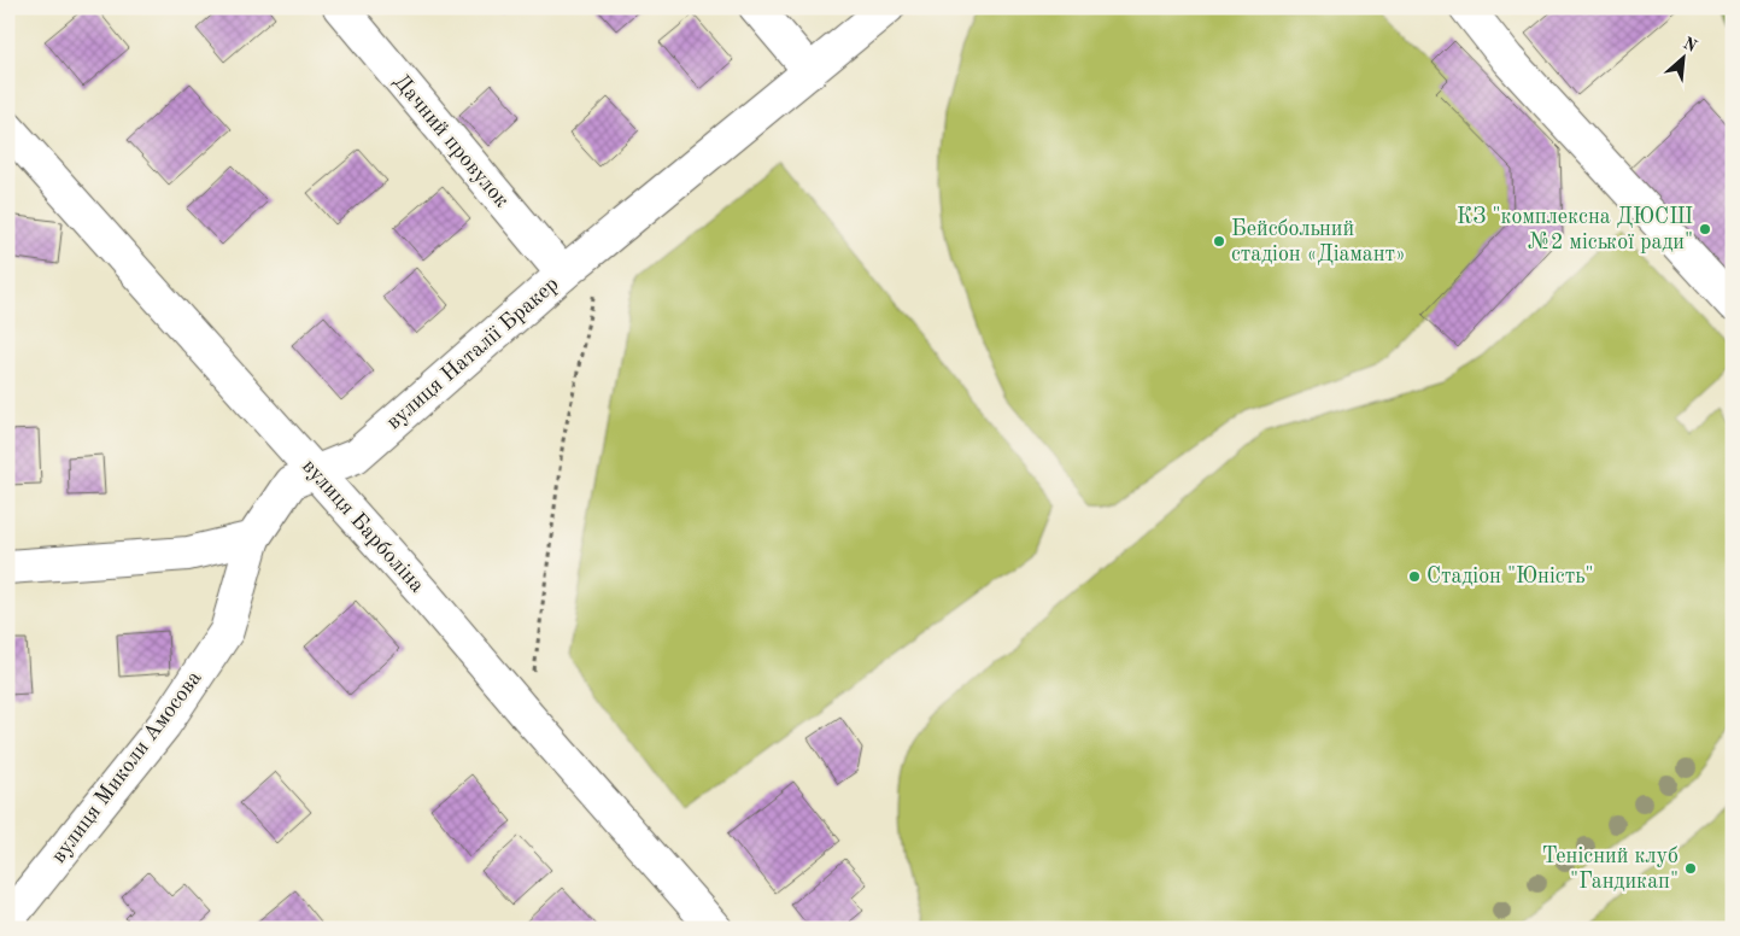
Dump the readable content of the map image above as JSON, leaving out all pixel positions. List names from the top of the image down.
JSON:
{
  "streets": {
    "street": [
      "Дачний провулок",
      "вулиця Наталії Бракер",
      "вулиця Барболіна",
      "вулиця Миколи Амосова"
    ]
  },
  "crossings": [
    ["Дачний провулок", "вулиця Наталії Бракер"],
    ["вулиця Наталії Бракер", "вулиця Барболіна"],
    ["вулиця Наталії Бракер", "вулиця Миколи Амосова"]
  ],
  "places": [
    "КЗ \"комплексна ДЮСШ №2 міської ради\"",
    "Бейсбольний стадіон «Діамант»",
    "Стадіон \"Юність\"",
    "Тенісний клуб \"Гандикап\""
  ],
  "north": "top right"
}
